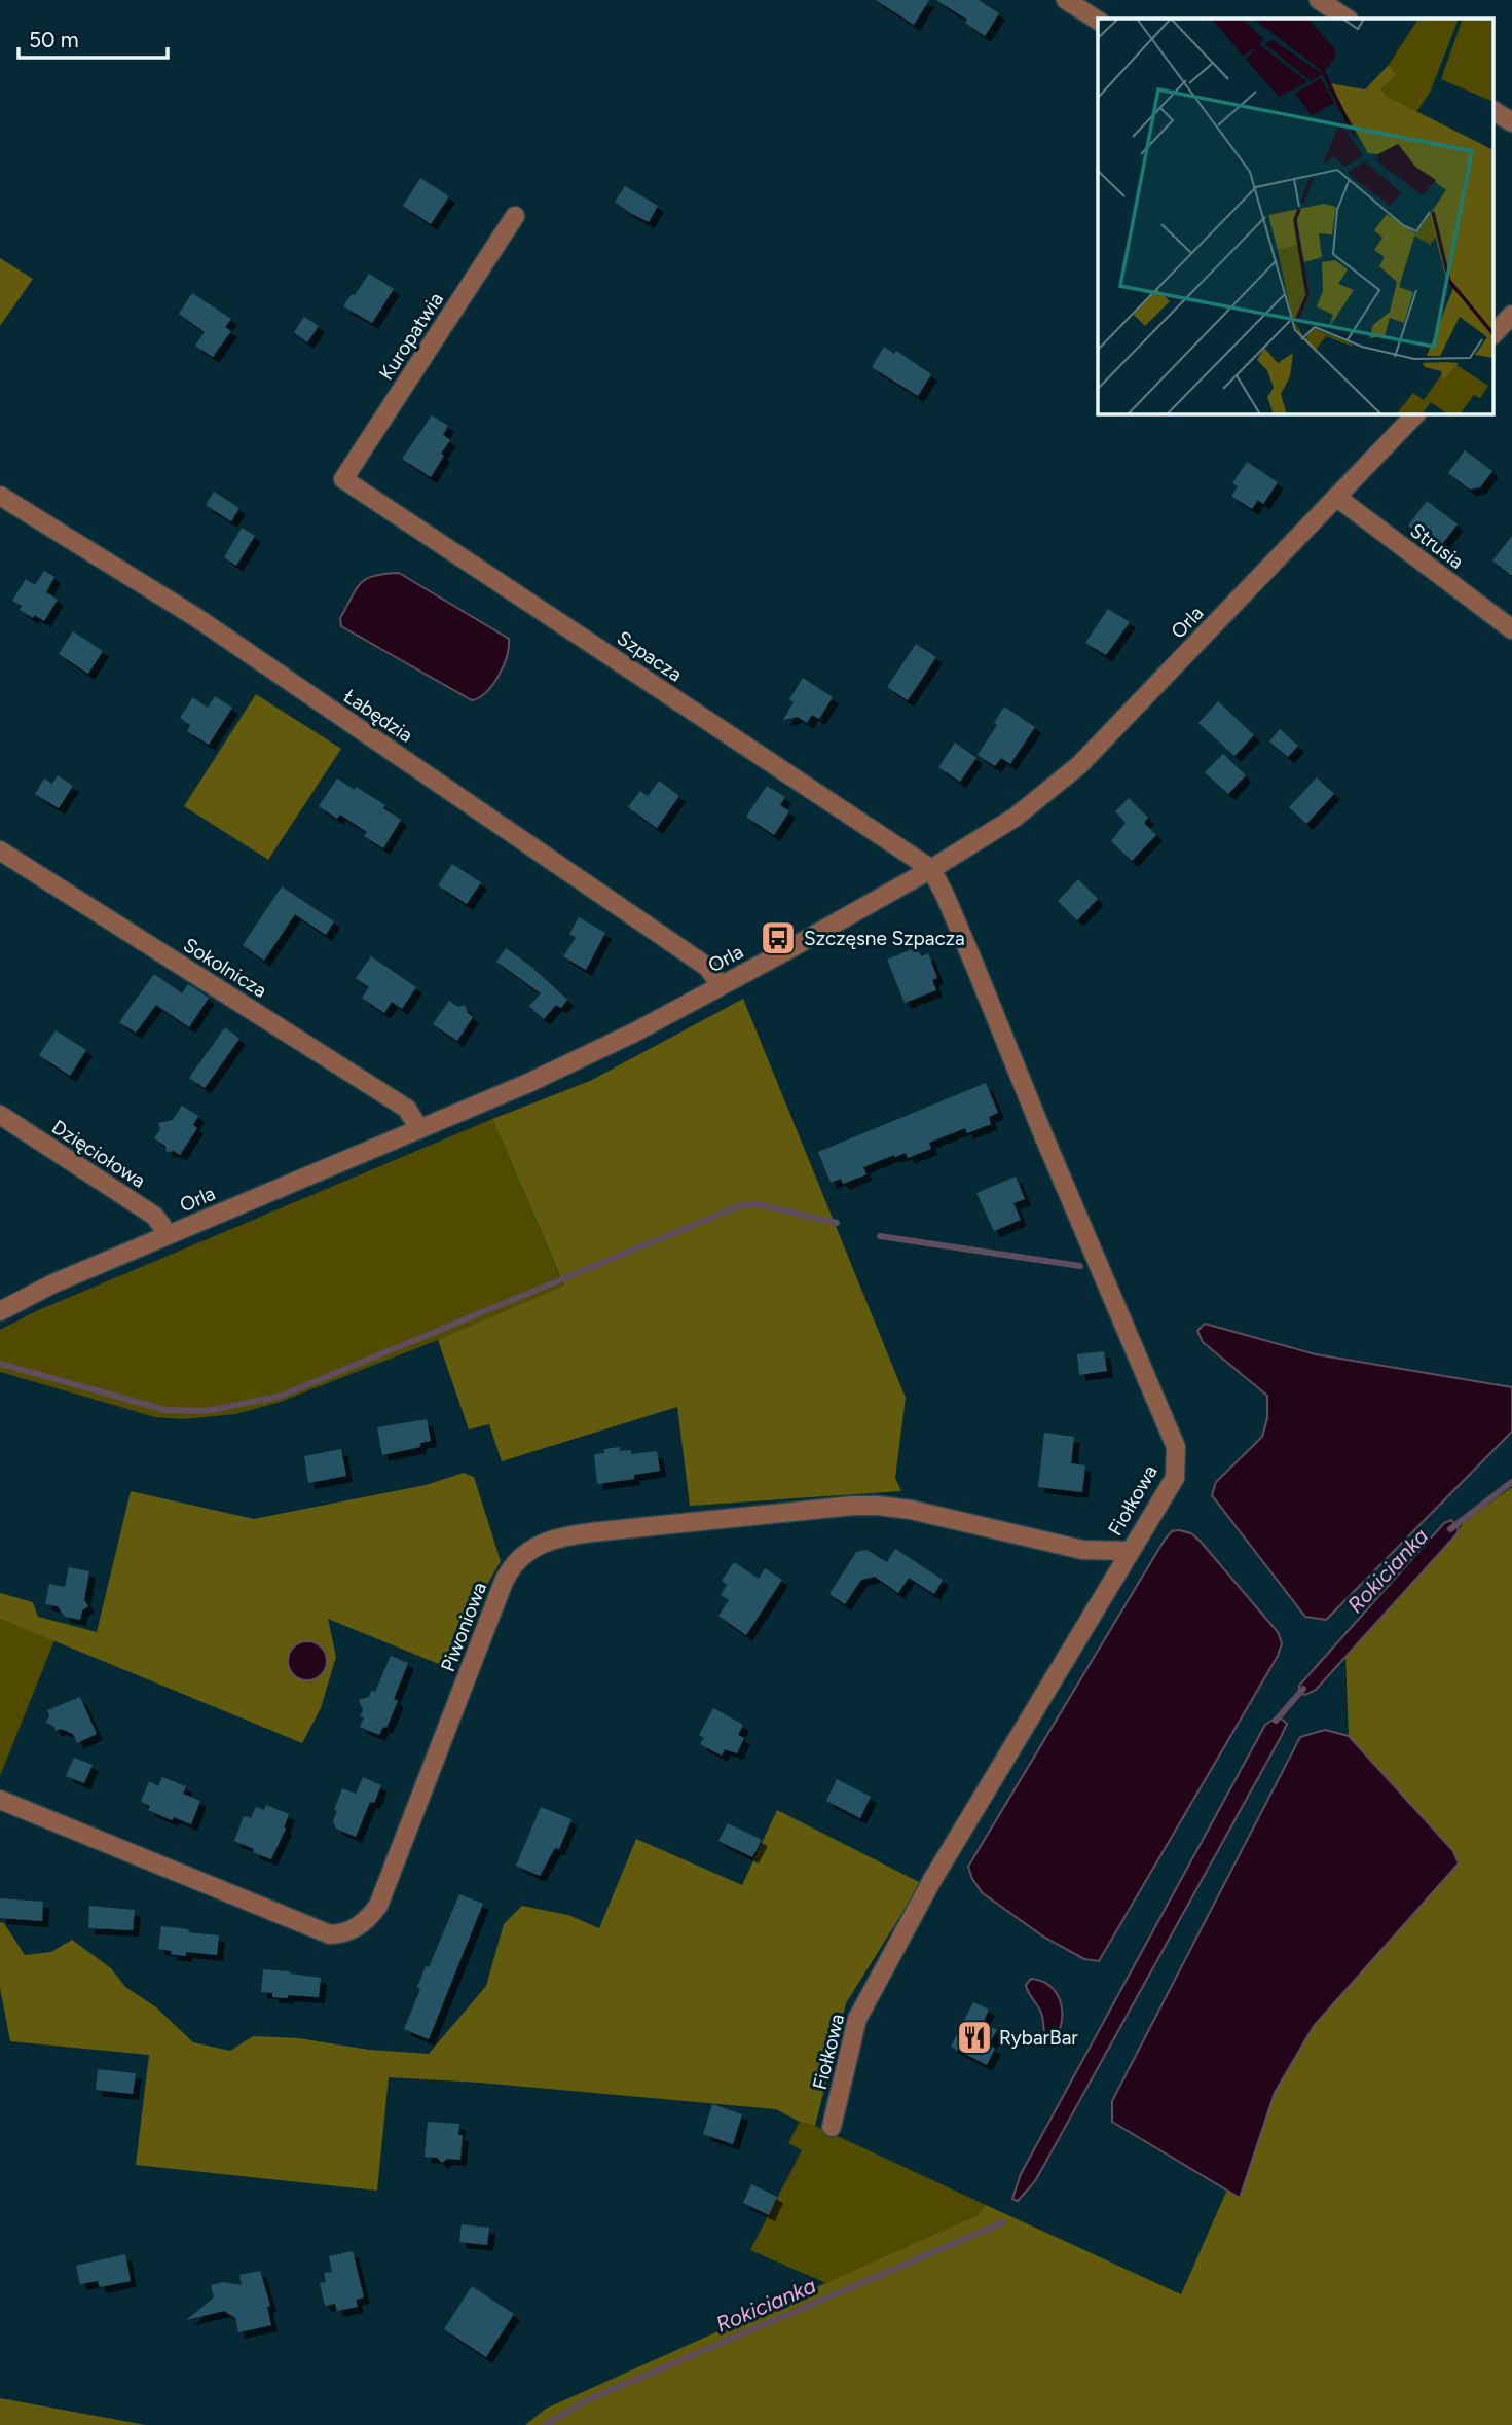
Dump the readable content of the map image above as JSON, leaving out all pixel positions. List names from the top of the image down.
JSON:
{
  "streets": {
    "street": [
      "Kuropatwia",
      "Strusia",
      "Orla",
      "Szpacza",
      "Łabędzia",
      "Sokolnicza",
      "Dzięciołowa",
      "Fiołkowa",
      "Piwoniowa"
    ]
  },
  "crossings": [
    ["Kuropatwia", "Szpacza"],
    ["Strusia", "Orla"],
    ["Orla", "Szpacza"],
    ["Orla", "Łabędzia"],
    ["Orla", "Sokolnicza"],
    ["Orla", "Dzięciołowa"],
    ["Orla", "Fiołkowa"],
    ["Szpacza", "Fiołkowa"],
    ["Fiołkowa", "Piwoniowa"]
  ],
  "water": ["Rokicianka"],
  "places": {
    "bus stop": ["Szczęsne Szpacza"],
    "restaurant": ["RybarBar"]
  },
  "scale_bar": "50 m"
}
